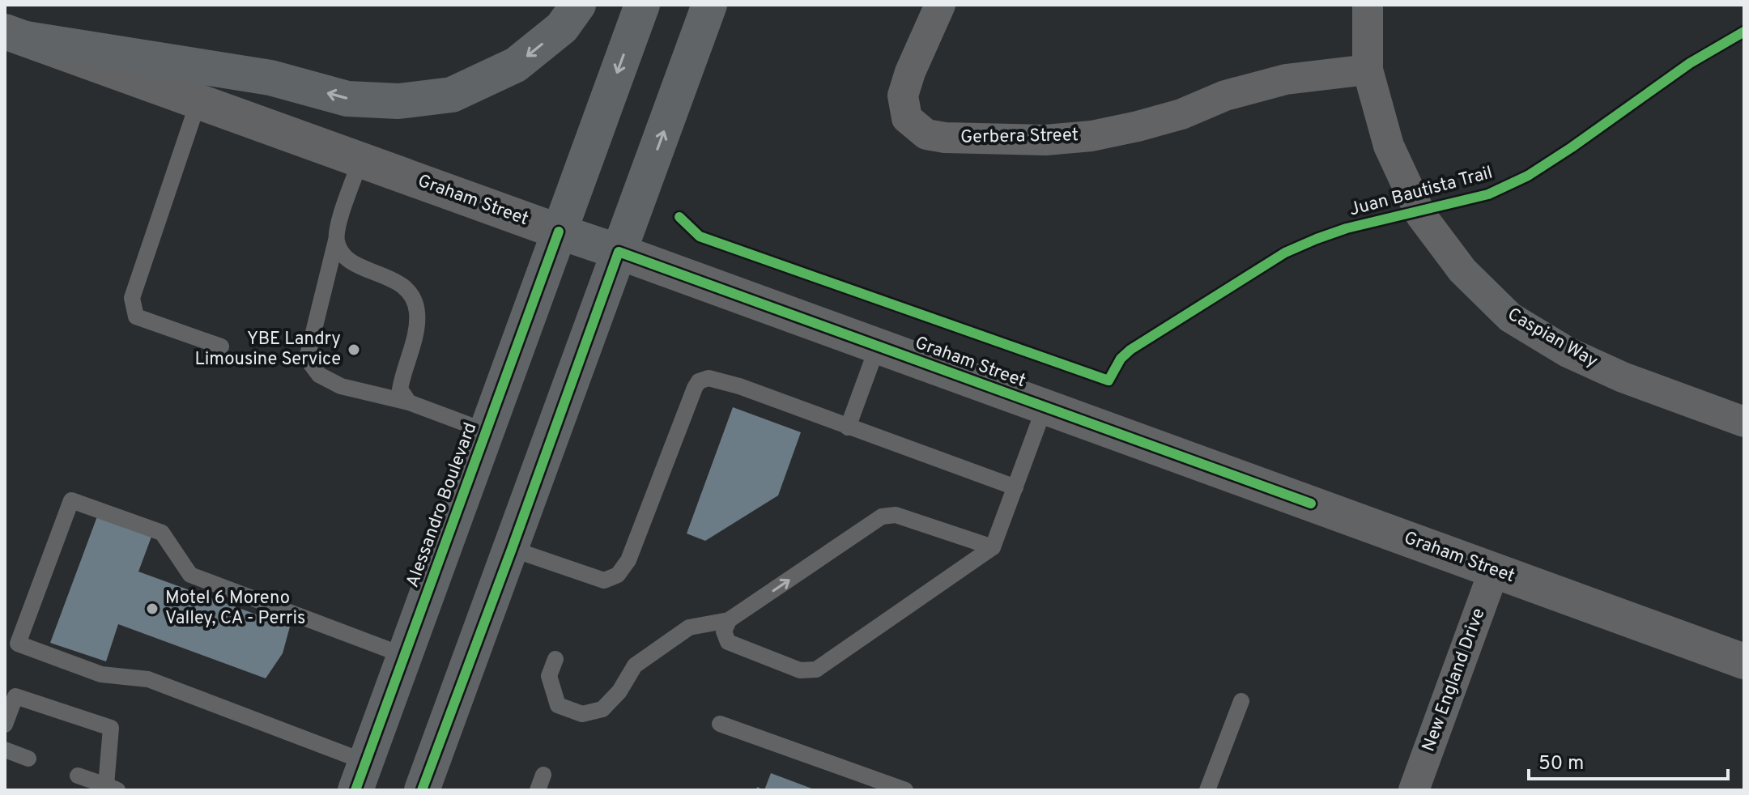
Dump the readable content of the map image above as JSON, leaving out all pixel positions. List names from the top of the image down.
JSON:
{
  "streets": {
    "main road": ["Graham Street", "Alessandro Boulevard"],
    "street": ["Gerbera Street", "Caspian Way", "New England Drive"],
    "cycle path": ["Juan Bautista Trail"]
  },
  "crossings": [
    ["Gerbera Street", "Caspian Way"],
    ["Graham Street", "Alessandro Boulevard"],
    ["Graham Street", "New England Drive"]
  ],
  "places": ["YBE Landry Limousine Service", "Motel 6 Moreno Valley, CA - Perris"],
  "scale_bar": "50 m"
}
